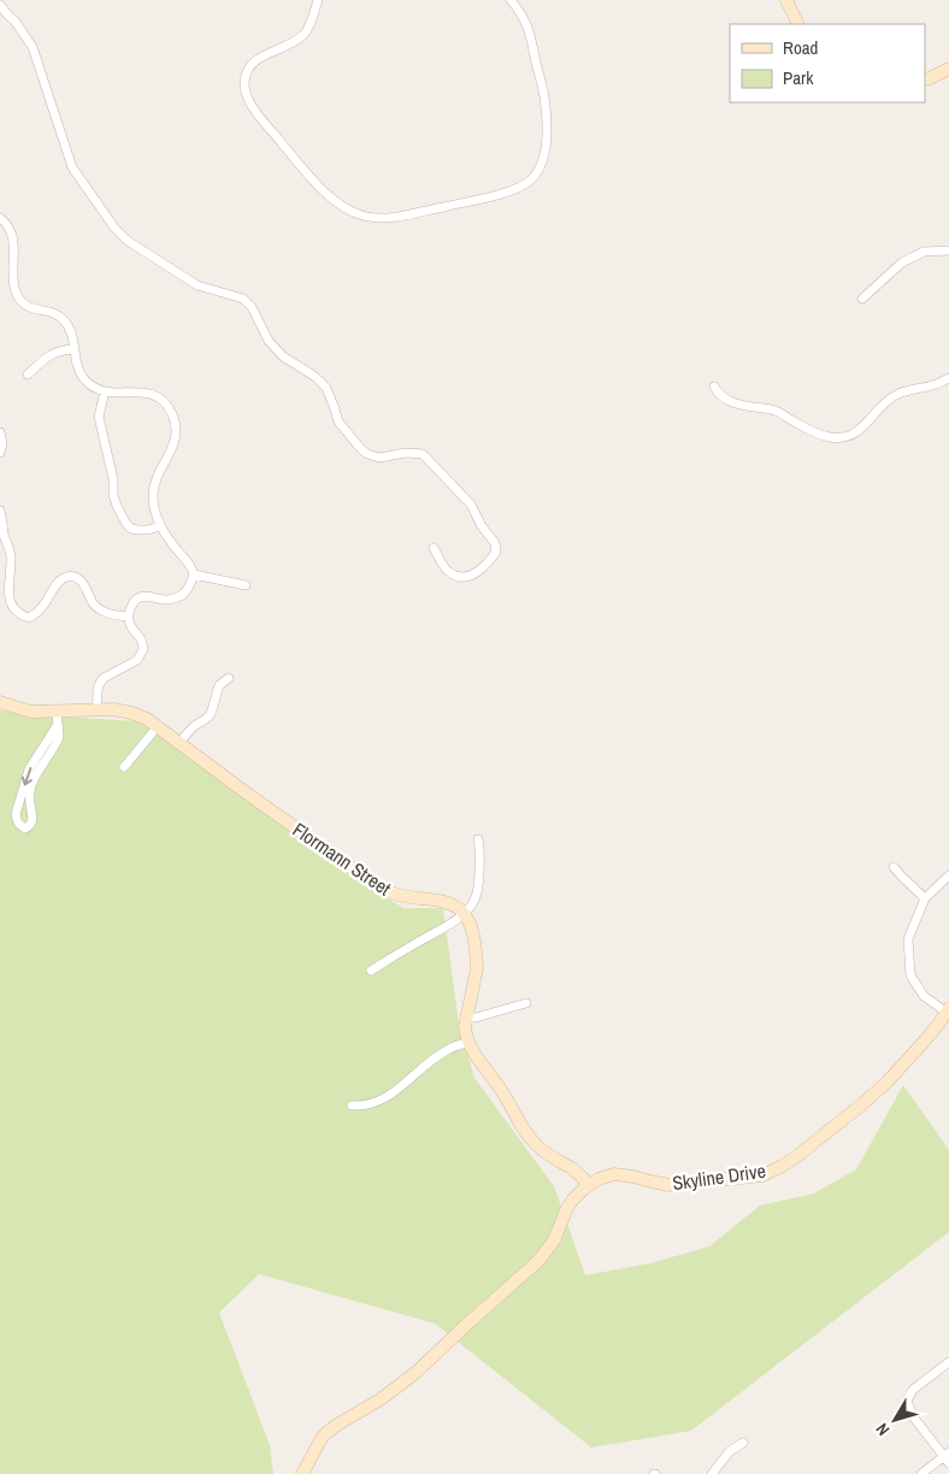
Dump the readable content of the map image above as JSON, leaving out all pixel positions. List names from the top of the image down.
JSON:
{
  "streets": {
    "street": ["Flormann Street", "Skyline Drive"]
  },
  "legend": ["Road", "Park"],
  "north": "bottom left"
}
